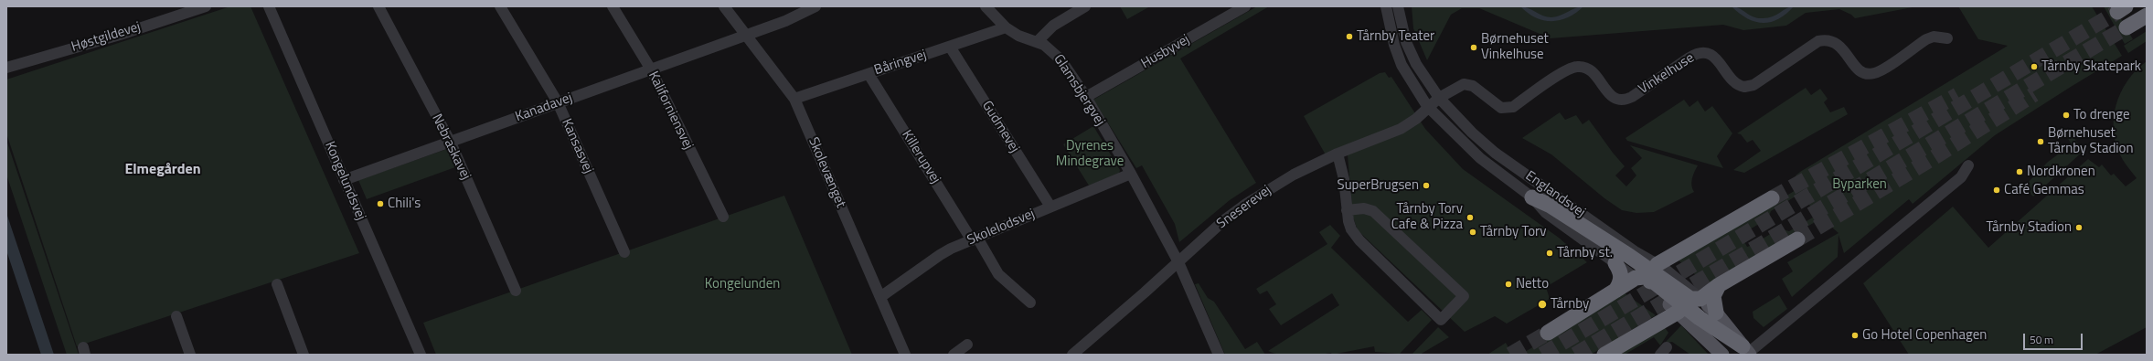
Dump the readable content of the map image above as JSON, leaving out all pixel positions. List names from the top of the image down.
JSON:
{
  "streets": {
    "street": [
      "Høstgildevej",
      "Husbyvej",
      "Båringvej",
      "Vinkelhuse",
      "Glamsbjergvej",
      "Kanadavej",
      "Kaliforniensvej",
      "Gudmevej",
      "Kansasvej",
      "Nebraskavej",
      "Killerupvej",
      "Skolevænget",
      "Kongelundsvej",
      "Englandsvej",
      "Sneserevej",
      "Skolelodsvej"
    ]
  },
  "crossings": [
    ["Husbyvej", "Glamsbjergvej"],
    ["Båringvej", "Glamsbjergvej"],
    ["Båringvej", "Gudmevej"],
    ["Båringvej", "Killerupvej"],
    ["Båringvej", "Skolevænget"],
    ["Vinkelhuse", "Englandsvej"],
    ["Vinkelhuse", "Sneserevej"],
    ["Glamsbjergvej", "Sneserevej"],
    ["Glamsbjergvej", "Skolelodsvej"],
    ["Kanadavej", "Kaliforniensvej"],
    ["Kanadavej", "Kansasvej"],
    ["Kanadavej", "Nebraskavej"],
    ["Kanadavej", "Skolevænget"],
    ["Kanadavej", "Kongelundsvej"],
    ["Gudmevej", "Skolelodsvej"],
    ["Killerupvej", "Skolelodsvej"],
    ["Skolevænget", "Skolelodsvej"],
    ["Englandsvej", "Sneserevej"]
  ],
  "districts": ["Elmegården"],
  "parks": ["Dyrenes Mindegrave", "Byparken", "Kongelunden"],
  "places": [
    "Tårnby Teater",
    "Børnehuset Vinkelhuse",
    "Tårnby Skatepark",
    "To drenge",
    "Børnehuset Tårnby Stadion",
    "Nordkronen",
    "SuperBrugsen",
    "Café Gemmas",
    "Chili's",
    "Tårnby Torv Cafe & Pizza",
    "Tårnby Stadion",
    "Tårnby Torv",
    "Tårnby st.",
    "Netto",
    "Tårnby",
    "Go Hotel Copenhagen"
  ],
  "scale_bar": "50 m"
}
